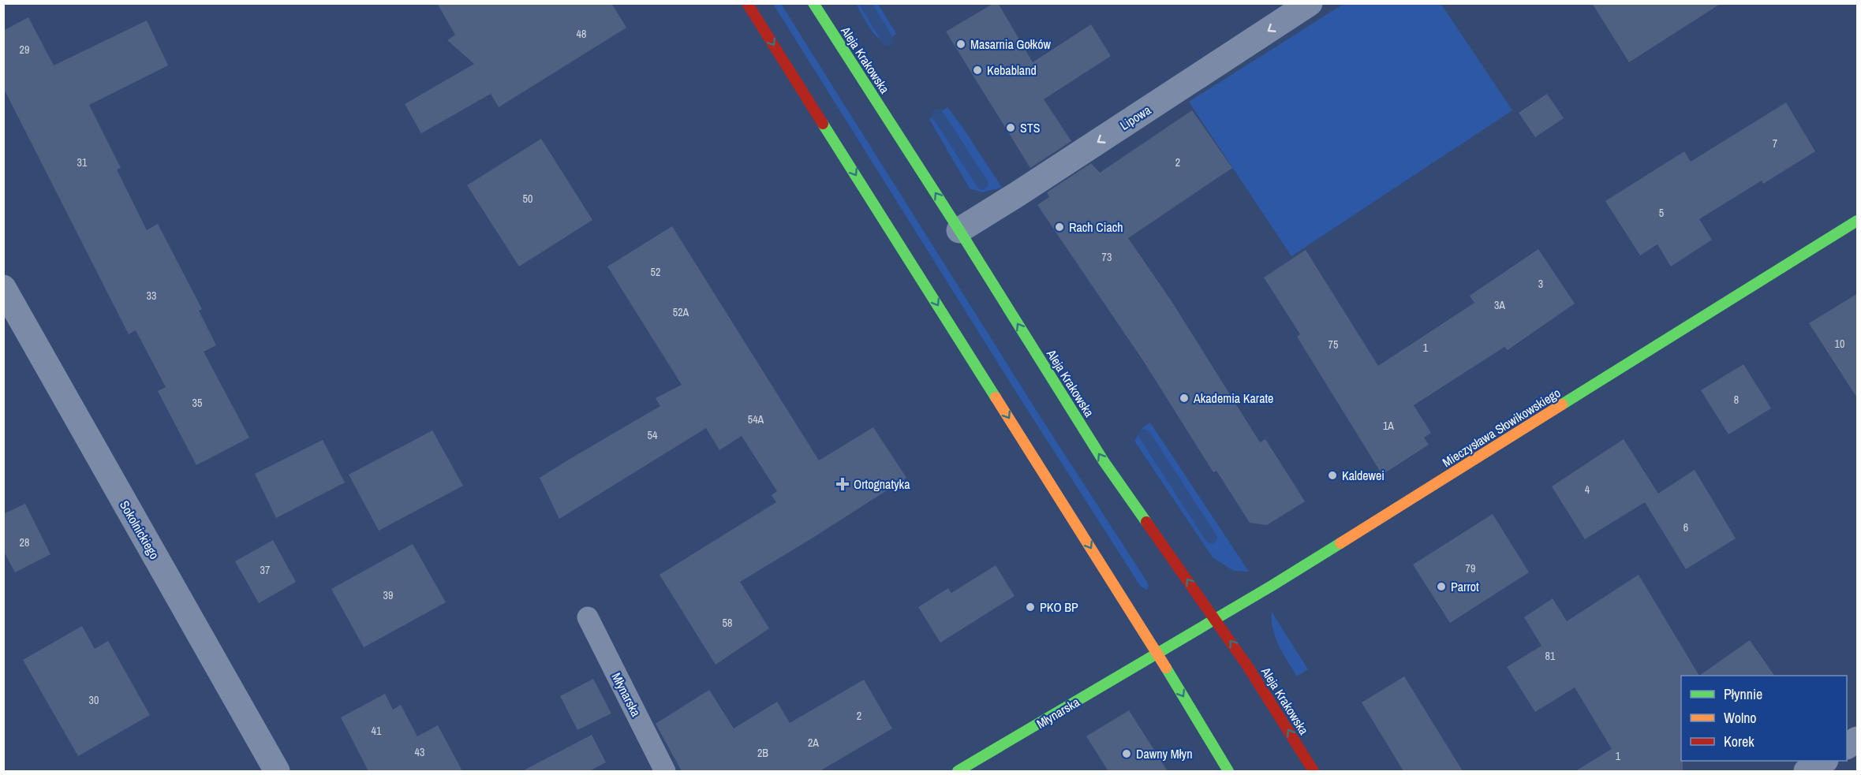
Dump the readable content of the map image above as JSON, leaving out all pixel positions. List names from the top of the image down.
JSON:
{
  "streets": {
    "main road": ["Aleja Krakowska", "Mieczysława Słowikowskiego", "Młynarska"],
    "street": ["Lipowa", "Sokolnickiego"]
  },
  "crossings": [
    ["Aleja Krakowska", "Lipowa"],
    ["Aleja Krakowska", "Mieczysława Słowikowskiego"],
    ["Mieczysława Słowikowskiego", "Młynarska"]
  ],
  "one_way": ["Lipowa"],
  "places": {
    "other": [
      "Masarnia Gołków",
      "Kebabland",
      "STS",
      "Rach Ciach",
      "Akademia Karate",
      "Kaldewei",
      "Parrot",
      "PKO BP",
      "Dawny Młyn"
    ],
    "health": ["Ortognatyka"]
  },
  "house_numbers": [
    "48",
    "29",
    "7",
    "31",
    "2",
    "50",
    "5",
    "73",
    "52",
    "3",
    "33",
    "3A",
    "52A",
    "10",
    "75",
    "1",
    "8",
    "35",
    "54A",
    "1A",
    "54",
    "4",
    "6",
    "28",
    "79",
    "37",
    "39",
    "58",
    "81",
    "30",
    "2",
    "41",
    "2A",
    "43",
    "2B",
    "1"
  ],
  "legend": ["Płynnie", "Wolno", "Korek"]
}
